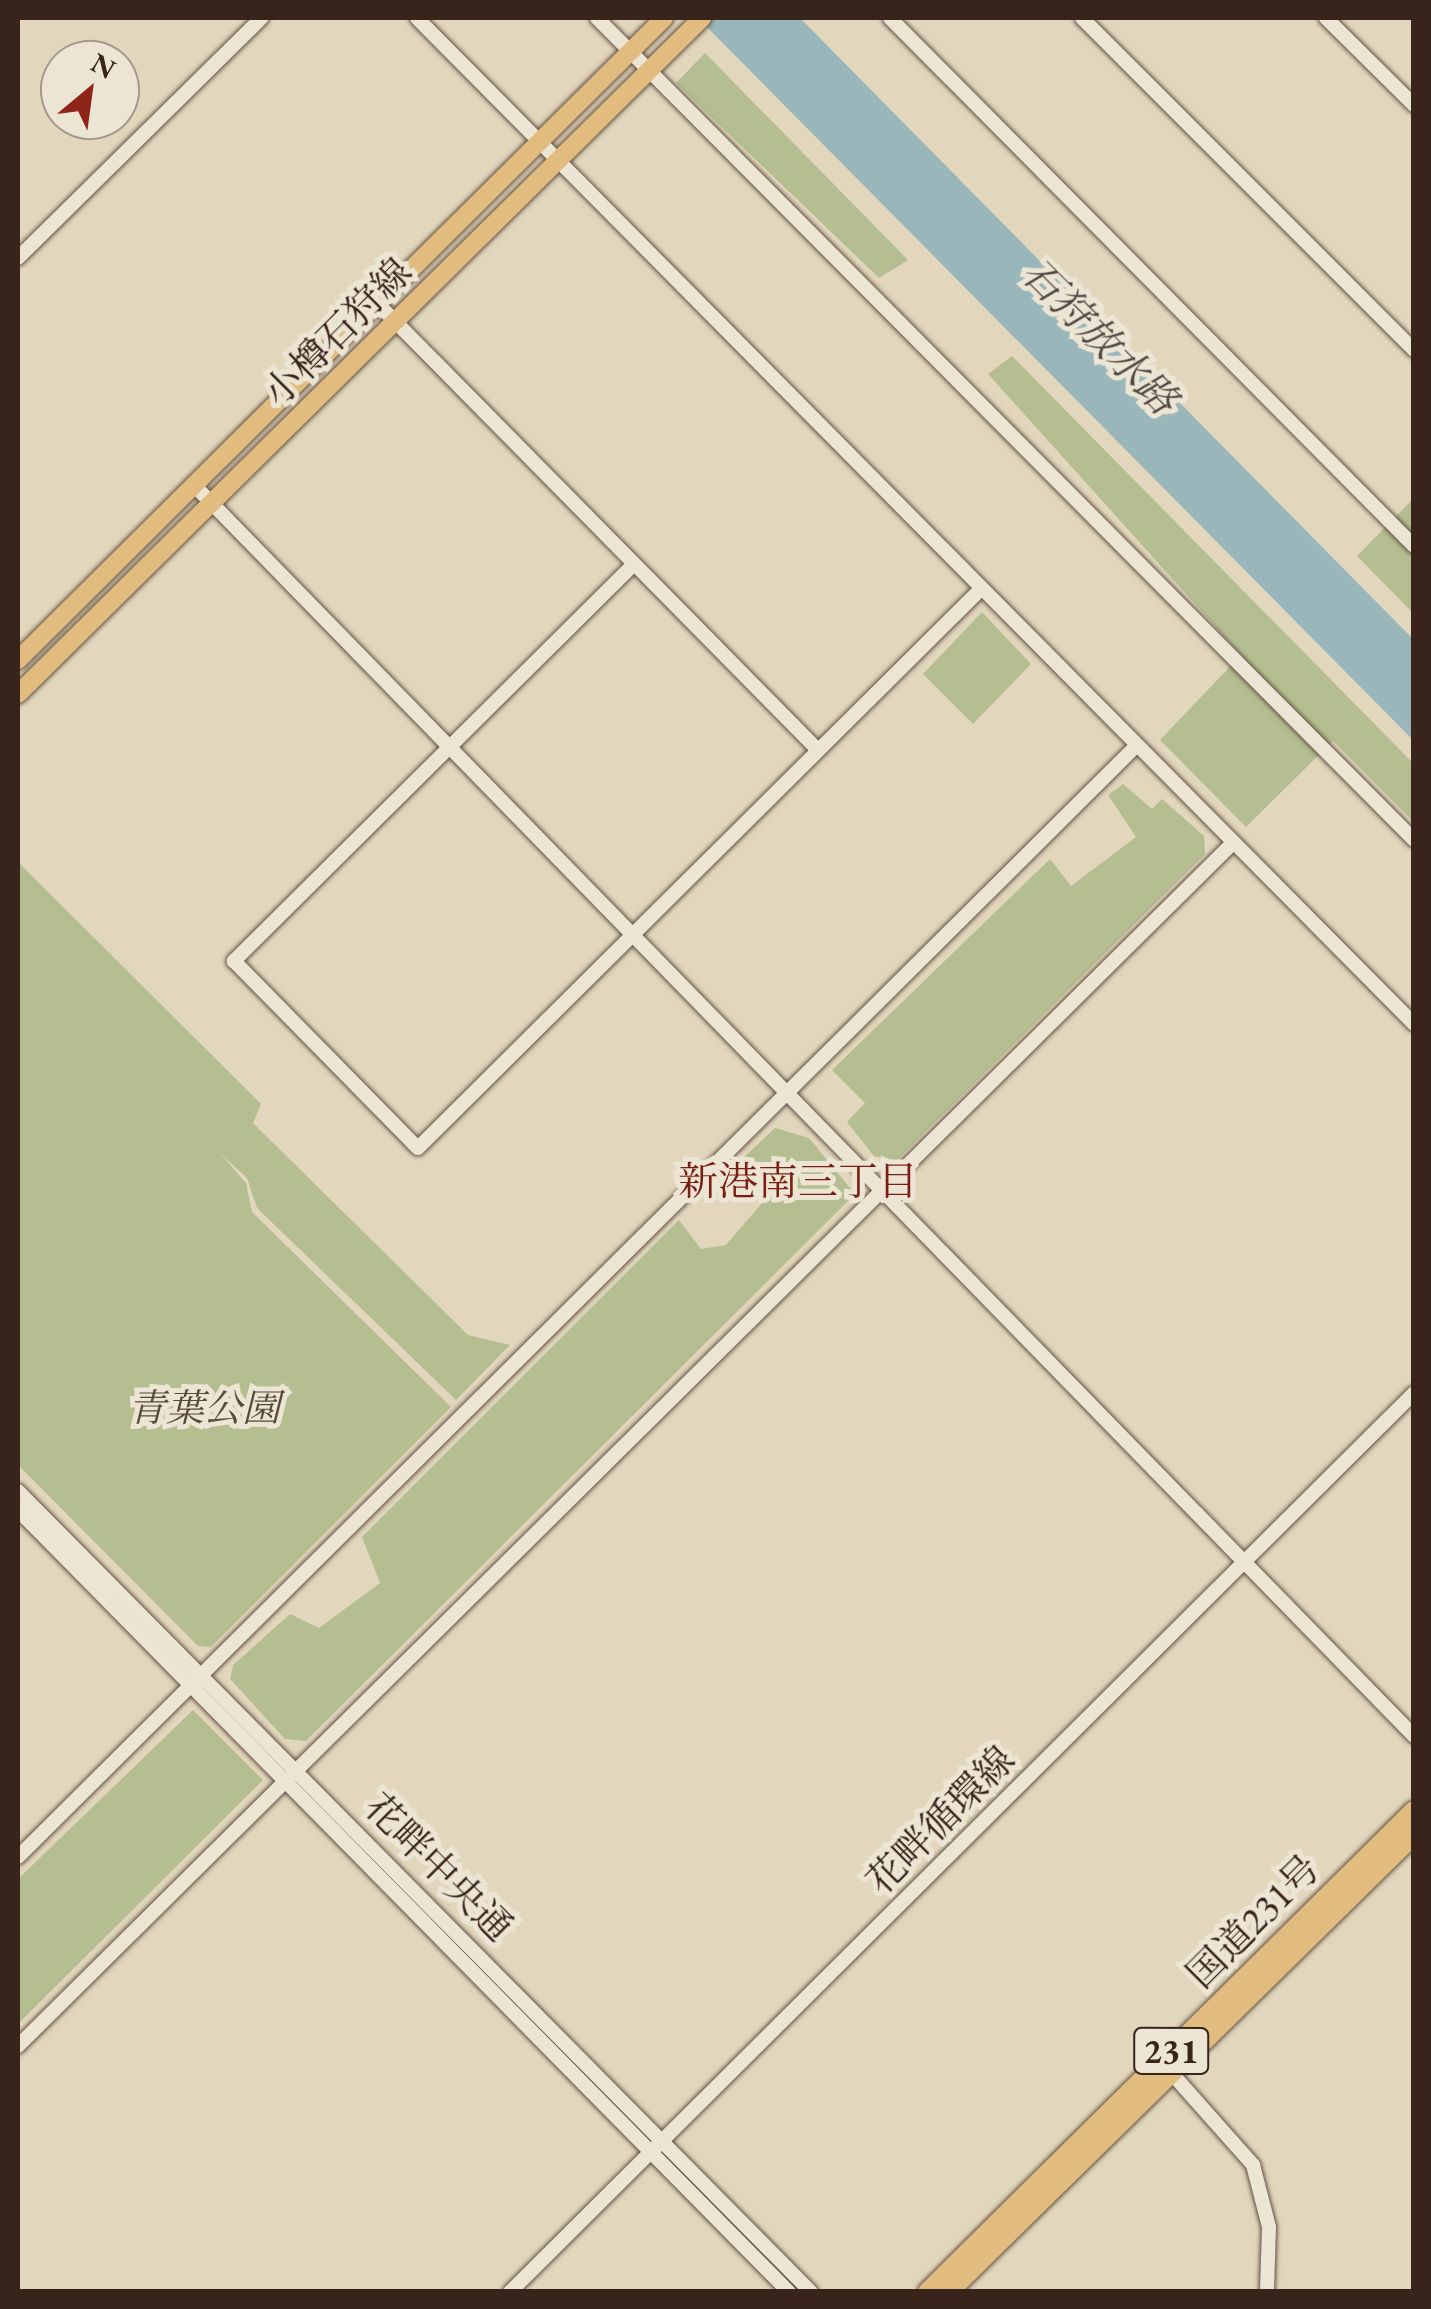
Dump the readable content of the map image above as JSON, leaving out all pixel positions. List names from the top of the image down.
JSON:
{
  "streets": {
    "highway": ["国道231号", "231"],
    "main road": ["小樽石狩線"],
    "street": ["花畔循環線", "花畔中央通"]
  },
  "crossings": [
    ["花畔循環線", "花畔中央通"]
  ],
  "districts": ["新港南三丁目"],
  "water": ["石狩放水路"],
  "parks": ["青葉公園"],
  "north": "top right"
}
